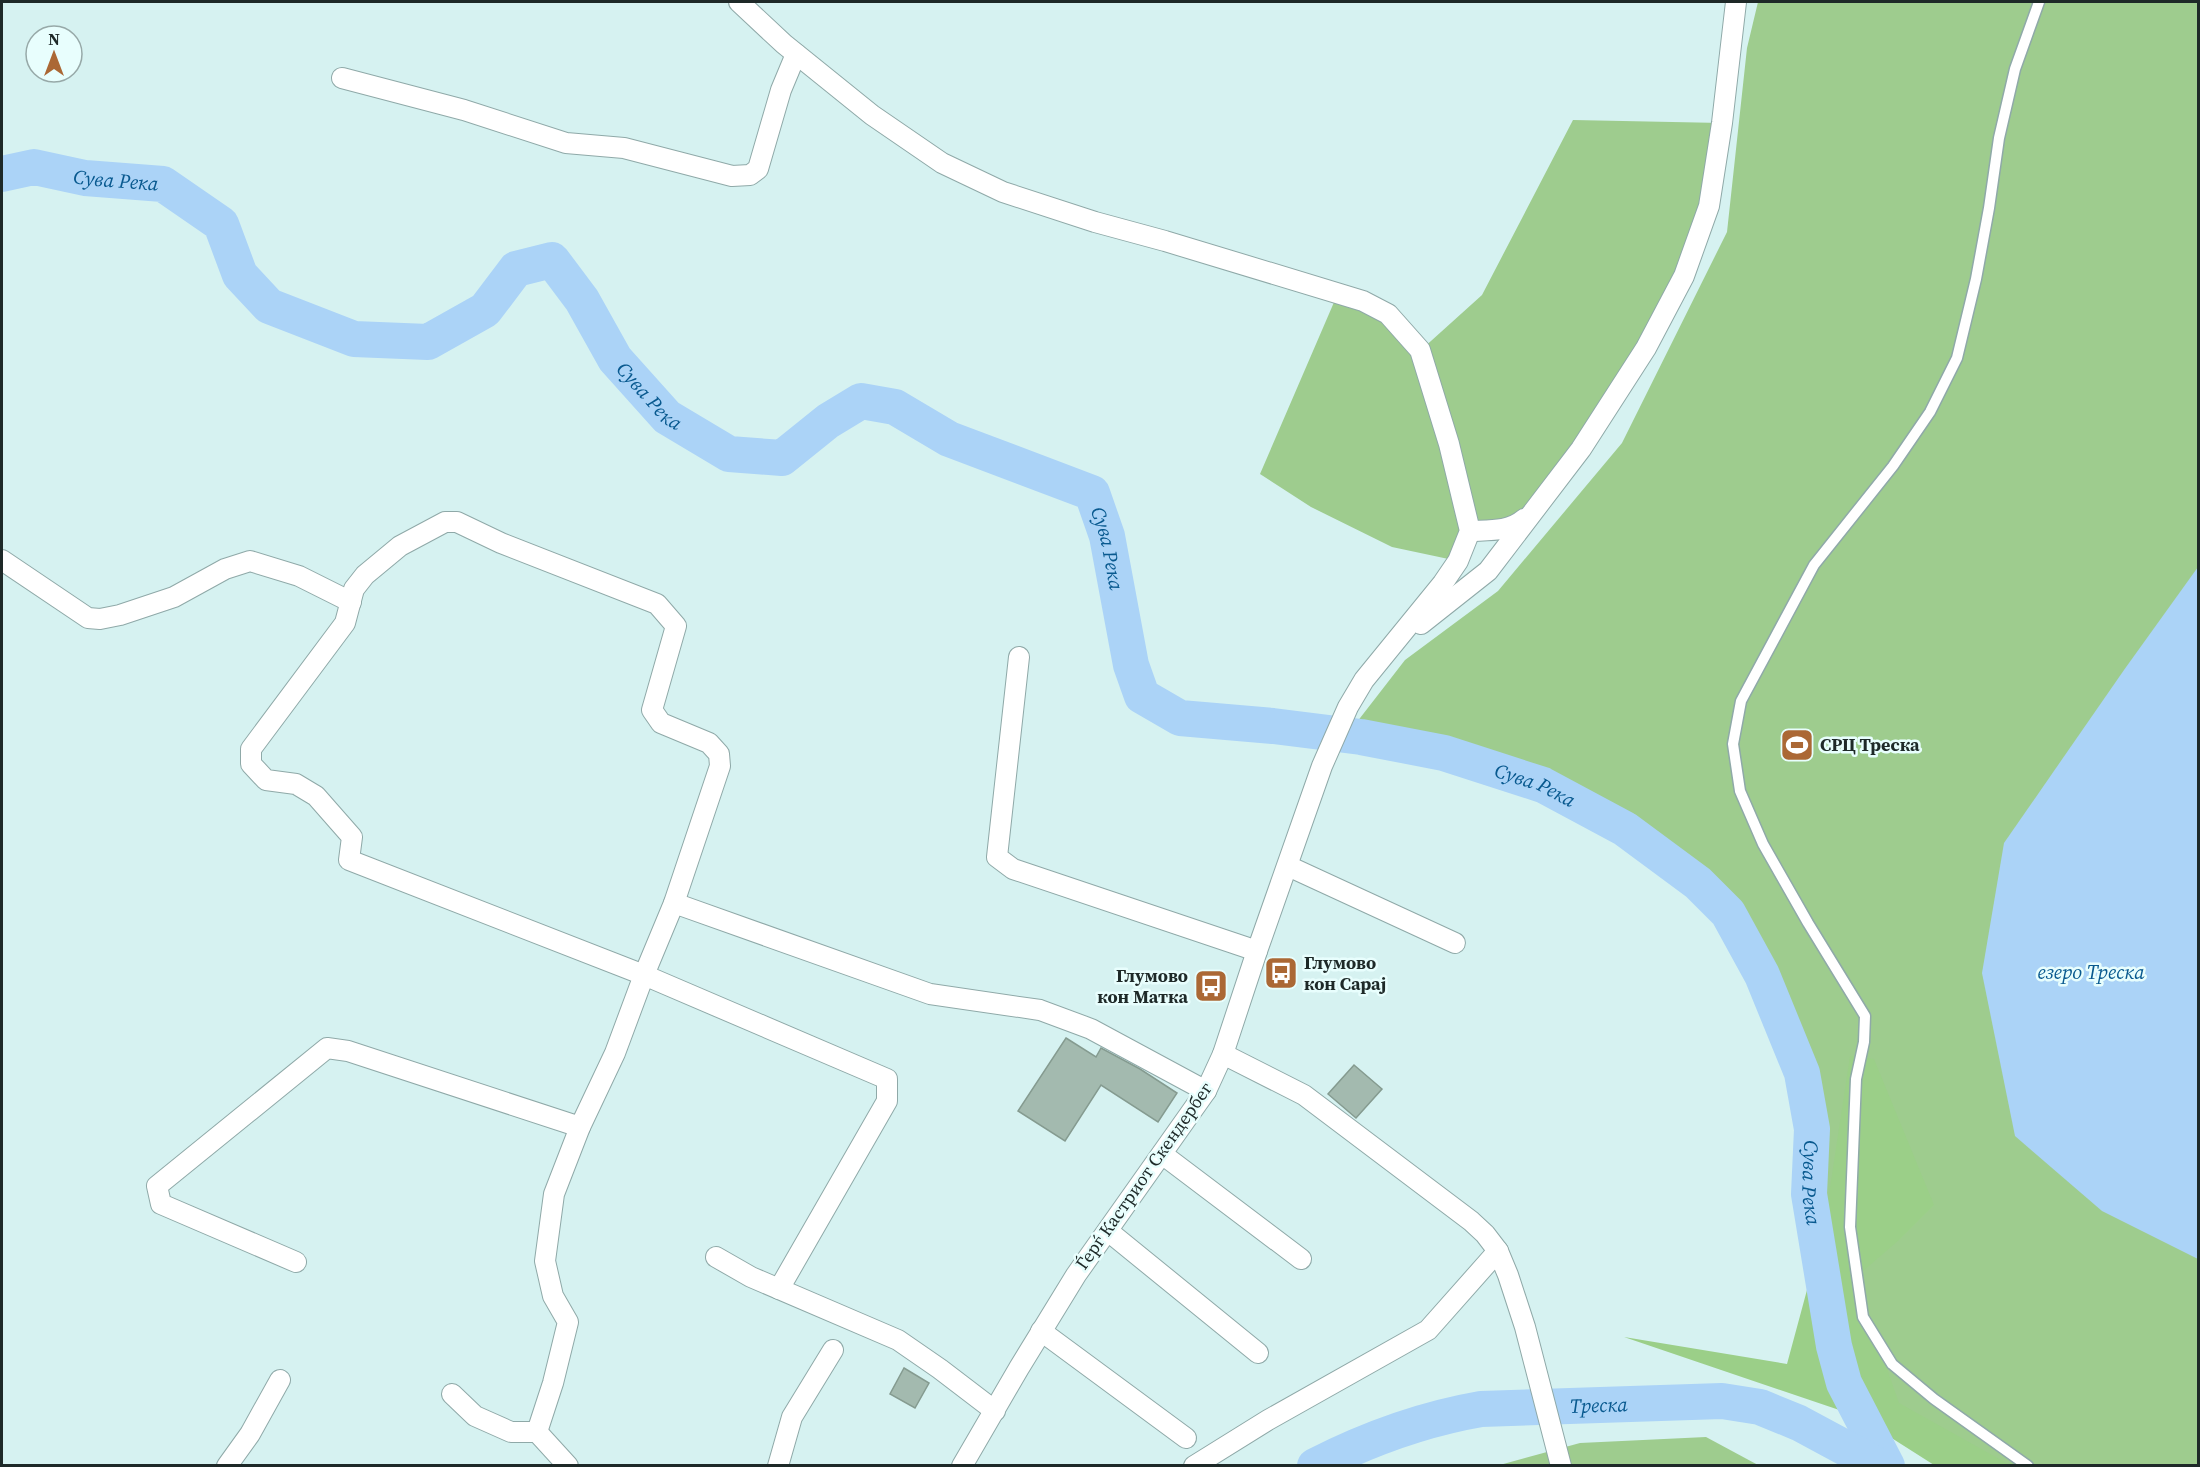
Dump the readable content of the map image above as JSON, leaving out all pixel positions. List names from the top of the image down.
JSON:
{
  "streets": {
    "street": ["Ѓерѓ Кастриот Скендербег"]
  },
  "water": ["Сува Река", "езеро Треска", "Треска"],
  "places": {
    "sports": ["СРЦ Треска"],
    "bus stop": ["Глумово кон Сарај", "Глумово кон Матка"]
  },
  "north": "top"
}
